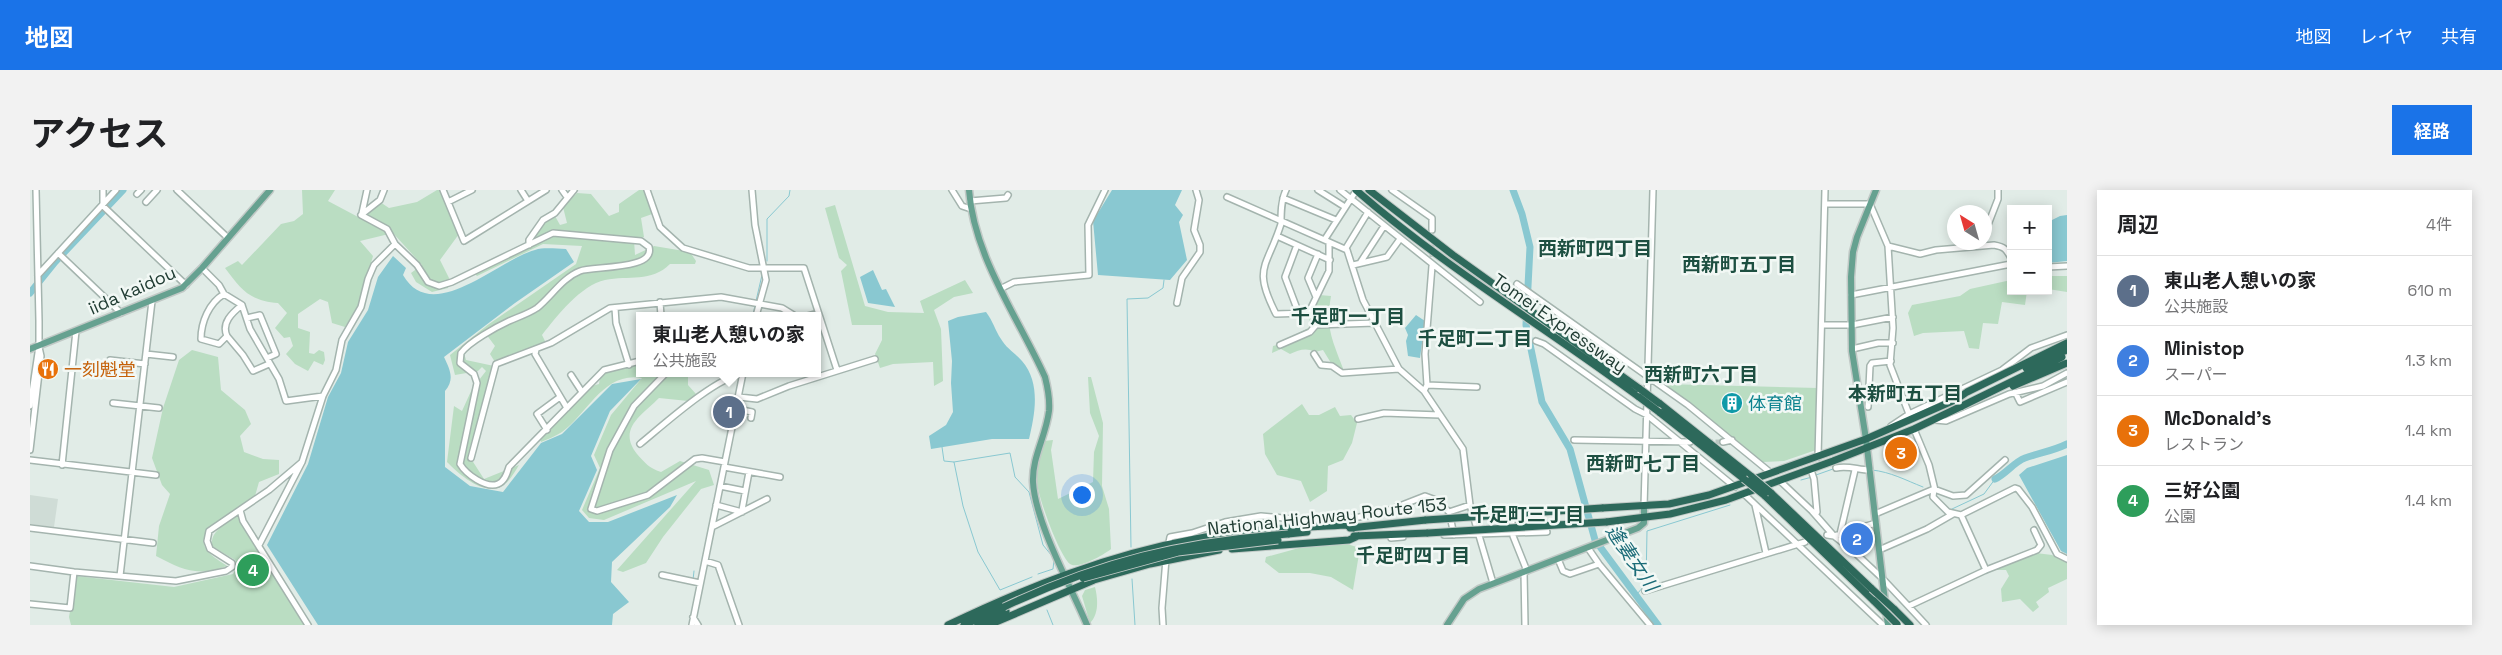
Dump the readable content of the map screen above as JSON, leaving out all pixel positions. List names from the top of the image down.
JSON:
{
  "streets": {
    "highway": ["Tomei Expressway", "National Highway Route 153"],
    "main road": ["iida kaidou"]
  },
  "districts": [
    "西新町四丁目",
    "西新町五丁目",
    "千足町一丁目",
    "千足町二丁目",
    "西新町六丁目",
    "本新町五丁目",
    "西新町七丁目",
    "千足町三丁目",
    "千足町四丁目"
  ],
  "water": ["逢妻女川"],
  "places": {
    "restaurant": ["一刻魁堂"],
    "building": ["体育館"]
  },
  "north": "top left",
  "page": {
    "header": "地図",
    "nav": ["地図", "レイヤ", "共有"],
    "title": "アクセス",
    "buttons": "経路",
    "heading": ["周辺", "4件"],
    "map_buttons": ["+", "−"],
    "list": [
      {
        "mark": "1",
        "name": "東山老人憩いの家",
        "note": "公共施設",
        "value": "610 m"
      },
      {
        "mark": "2",
        "name": "Ministop",
        "note": "スーパー",
        "value": "1.3 km"
      },
      {
        "mark": "3",
        "name": "McDonald's",
        "note": "レストラン",
        "value": "1.4 km"
      },
      {
        "mark": "4",
        "name": "三好公園",
        "note": "公園",
        "value": "1.4 km"
      }
    ],
    "popup": ["東山老人憩いの家", "公共施設"],
    "pins": [
      "1",
      "3",
      "2",
      "4"
    ]
  }
}
